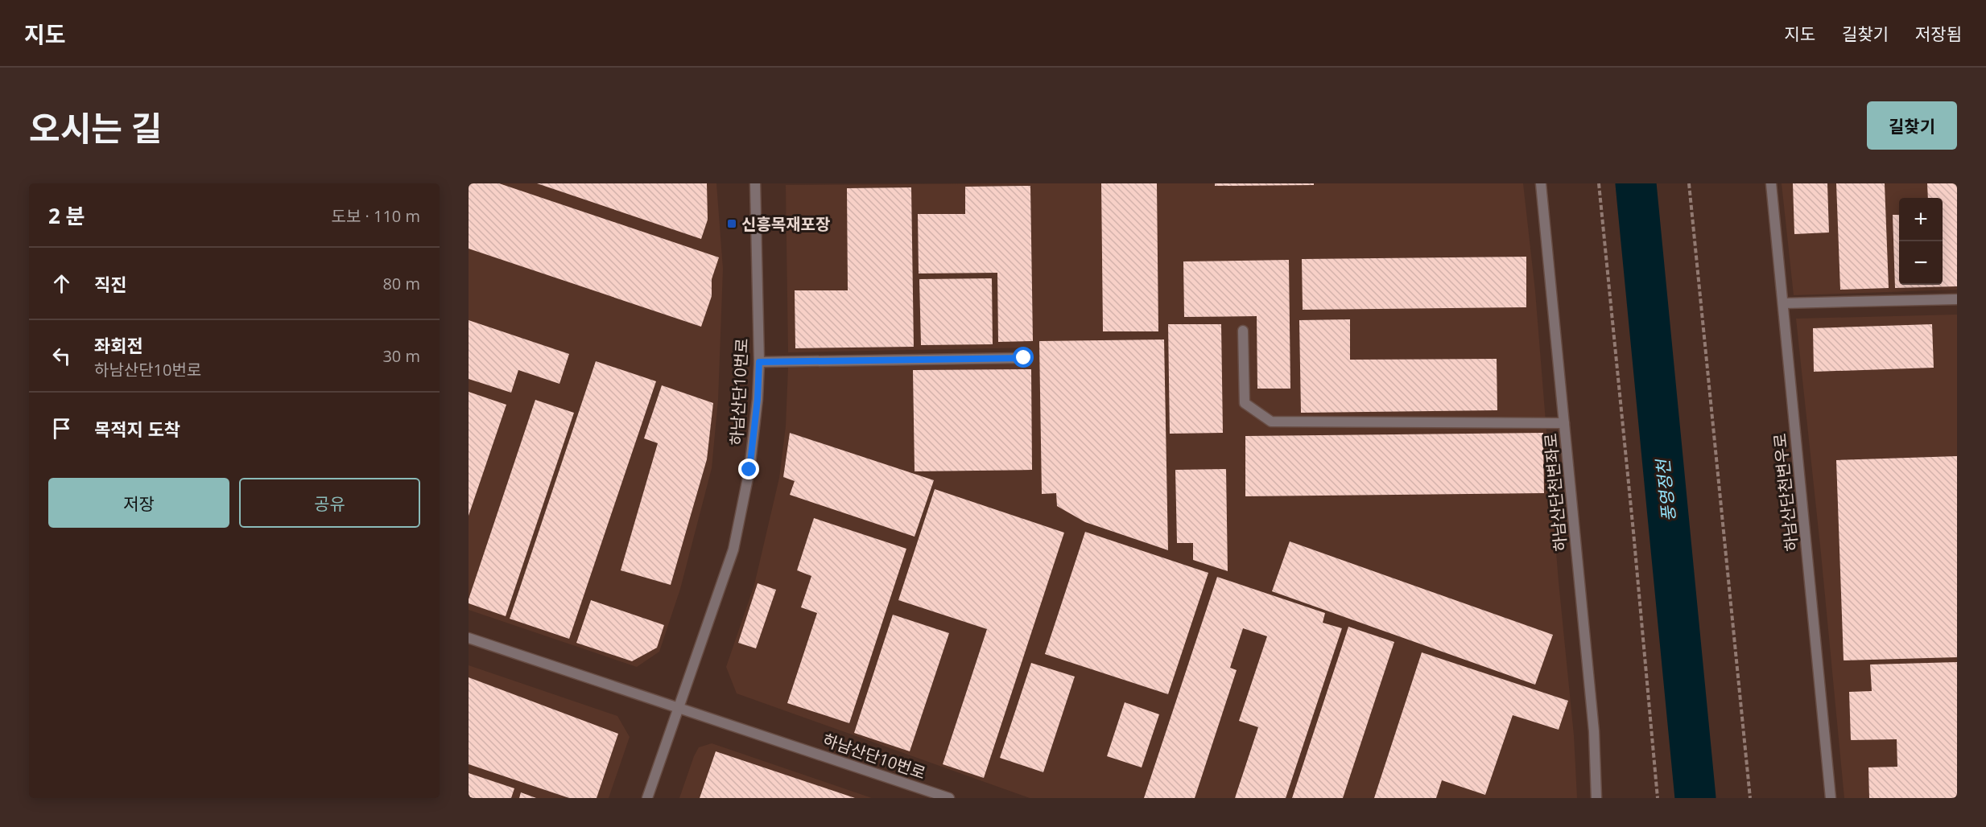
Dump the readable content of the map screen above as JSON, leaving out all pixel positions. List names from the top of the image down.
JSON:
{
  "streets": {
    "street": ["하남산단10번로", "하남산단천변좌로", "하남산단천변우로"]
  },
  "water": ["풍영정천"],
  "places": {
    "transit": ["신흥목재포장"]
  },
  "page": {
    "header": "지도",
    "nav": ["지도", "길찾기", "저장됨"],
    "title": "오시는 길",
    "buttons": [
      "길찾기",
      ["저장", "공유"]
    ],
    "heading": ["2 분", "도보 · 110 m"],
    "map_buttons": ["+", "−"],
    "list": [
      ["직진", "80 m"],
      ["좌회전", "하남산단10번로", "30 m"],
      "목적지 도착"
    ]
  }
}
